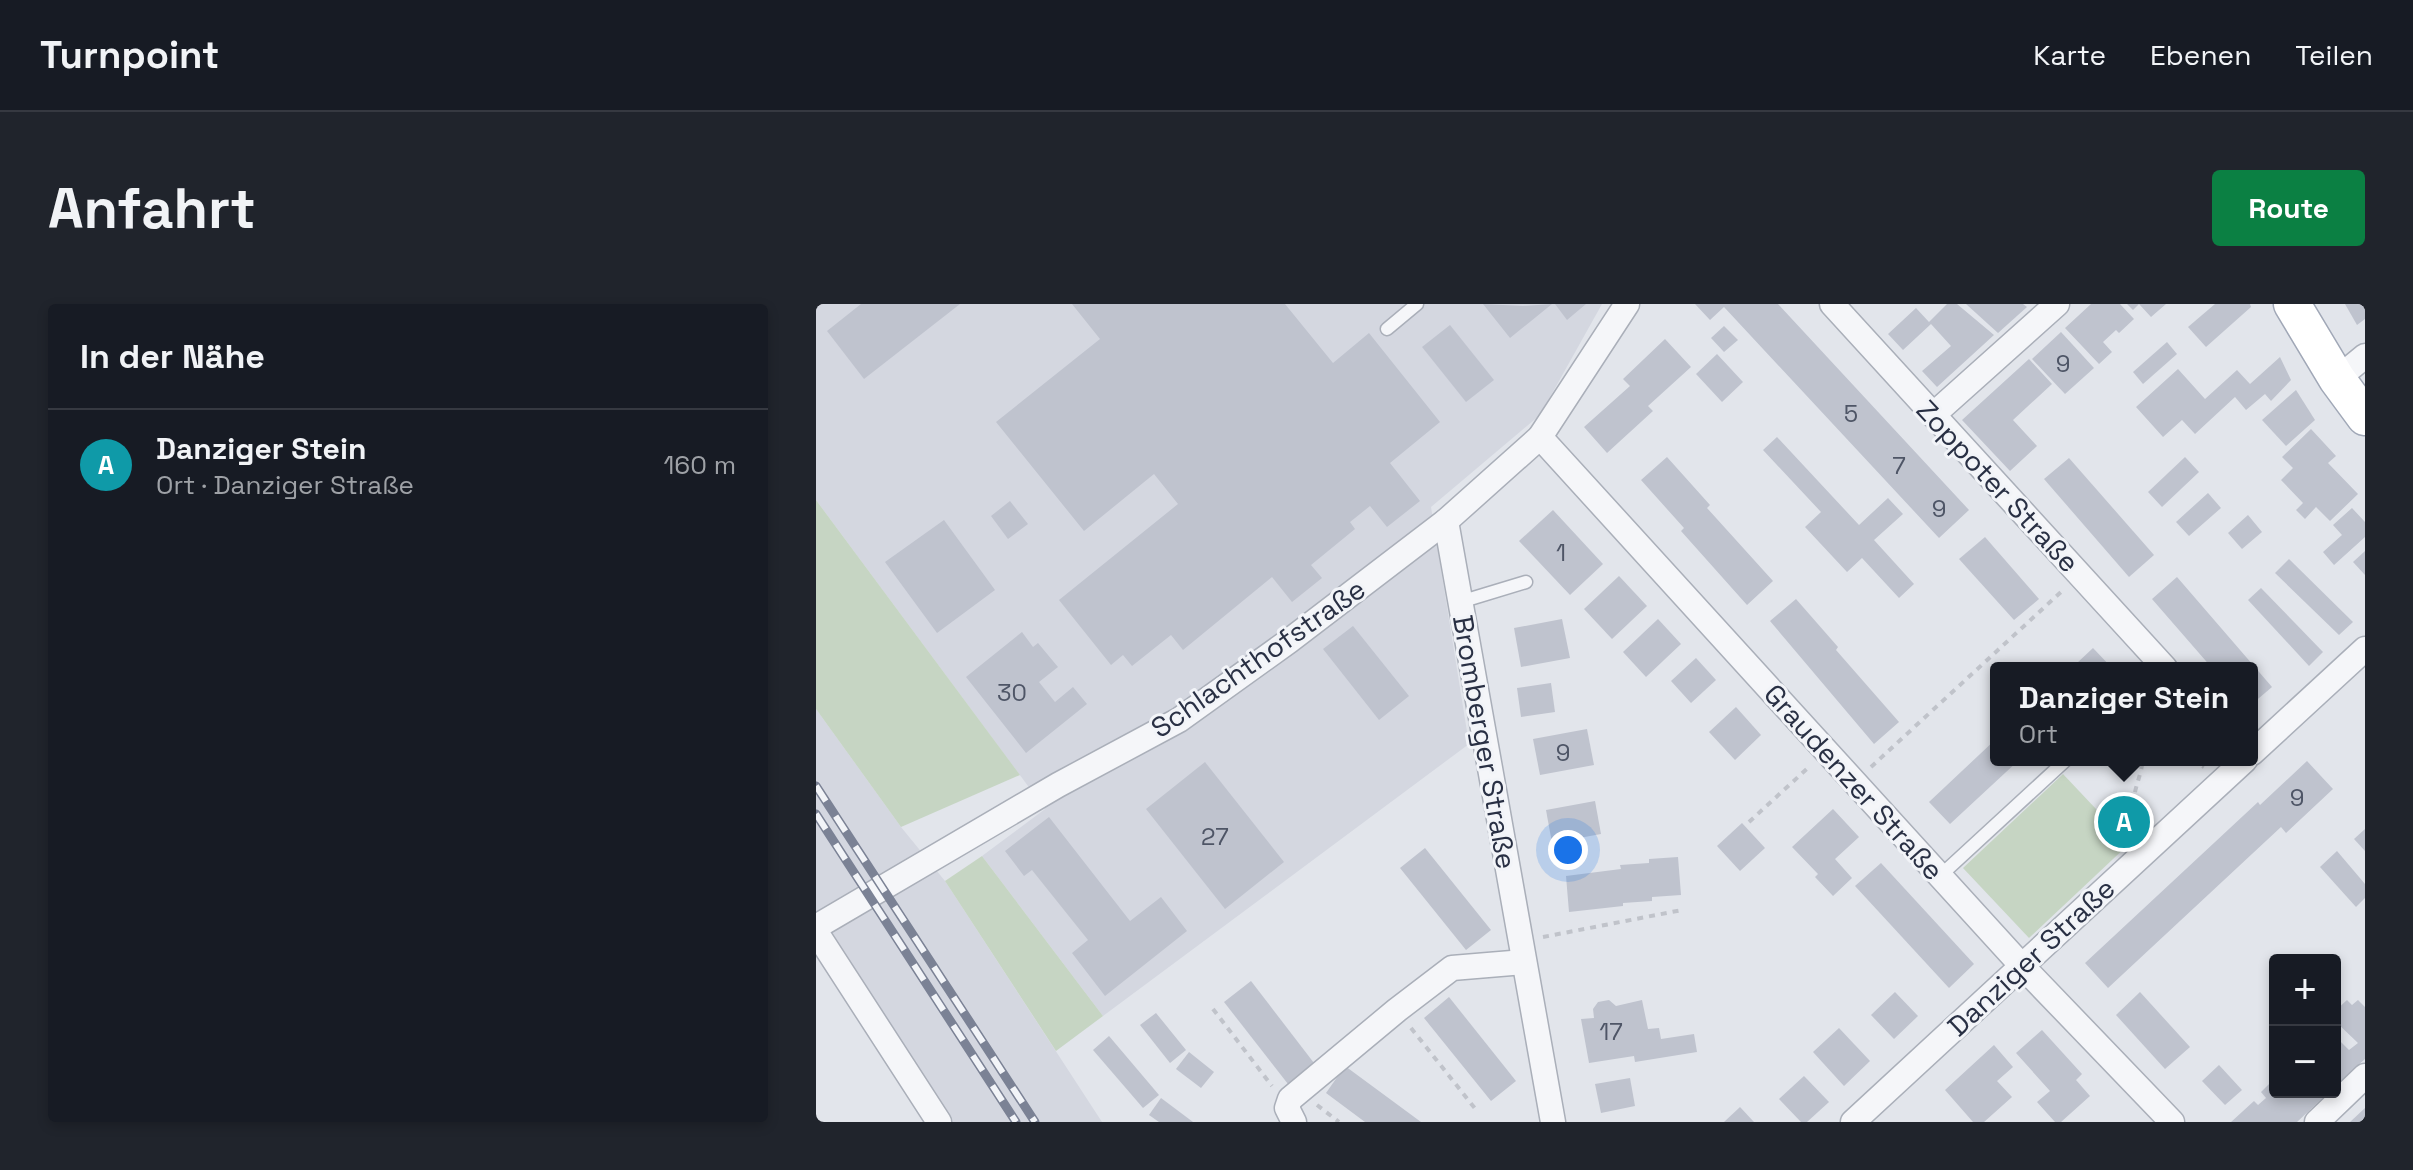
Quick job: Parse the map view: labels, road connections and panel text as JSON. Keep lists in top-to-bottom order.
{
  "streets": {
    "street": [
      "Zoppoter Straße",
      "Schlachthofstraße",
      "Bromberger Straße",
      "Graudenzer Straße",
      "Danziger Straße"
    ]
  },
  "crossings": [
    ["Schlachthofstraße", "Bromberger Straße"],
    ["Schlachthofstraße", "Graudenzer Straße"],
    ["Graudenzer Straße", "Danziger Straße"]
  ],
  "house_numbers": [
    "9",
    "5",
    "7",
    "9",
    "1",
    "30",
    "9",
    "9",
    "27",
    "17"
  ],
  "page": {
    "header": "Turnpoint",
    "nav": ["Karte", "Ebenen", "Teilen"],
    "buttons": "Route",
    "title": "Anfahrt",
    "heading": "In der Nähe",
    "list": [
      {
        "mark": "A",
        "name": "Danziger Stein",
        "note": "Ort · Danziger Straße",
        "value": "160 m"
      }
    ],
    "popup": ["Danziger Stein", "Ort"],
    "pins": "A",
    "map_buttons": ["+", "−"]
  }
}
